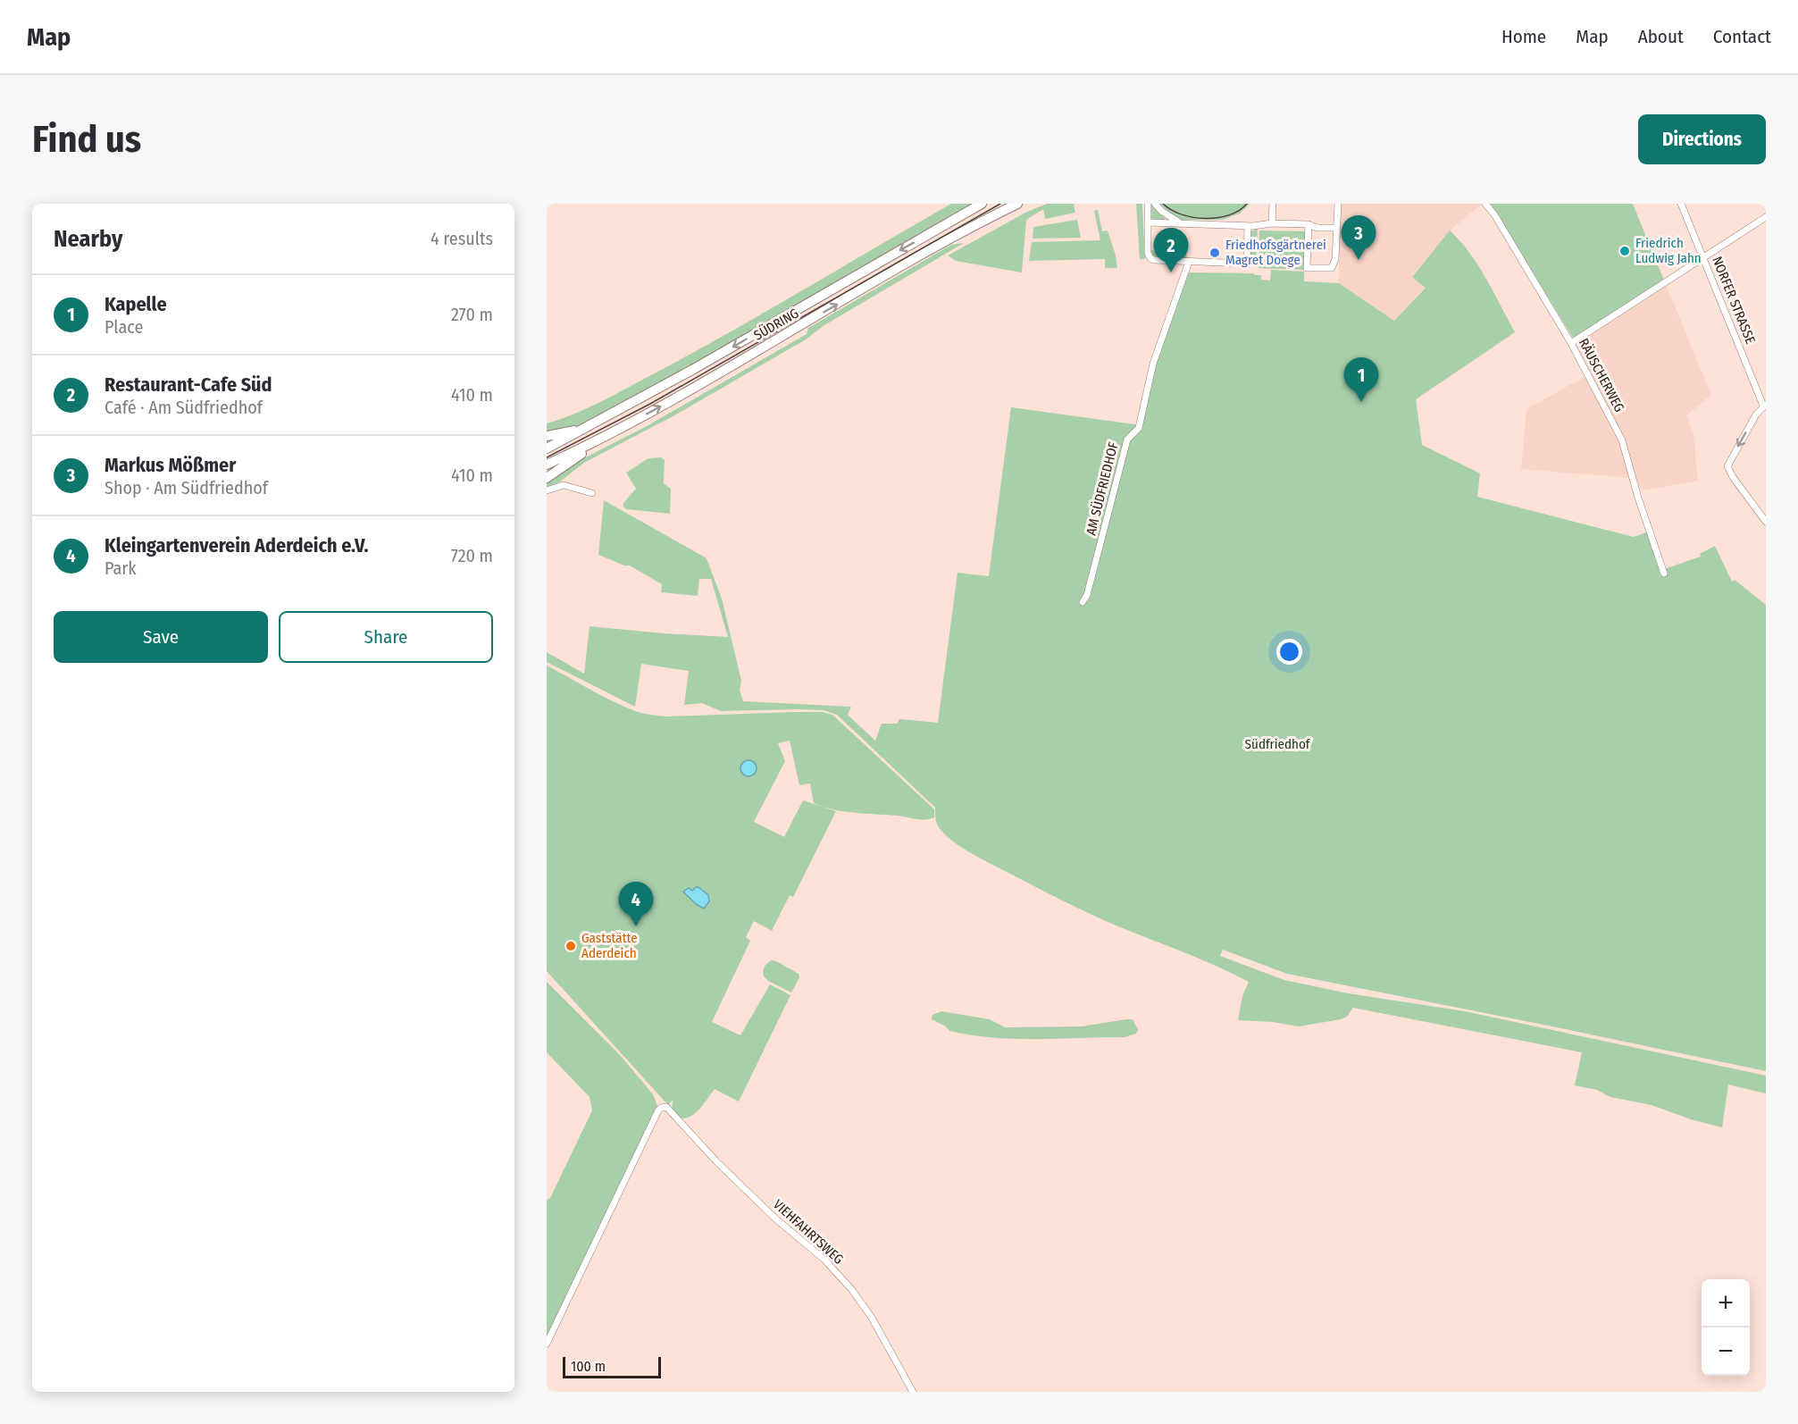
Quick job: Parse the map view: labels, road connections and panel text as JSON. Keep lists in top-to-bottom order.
{
  "streets": {
    "main road": ["SÜDRING"],
    "street": [
      "NORFER STRASSE",
      "RÄUSCHERWEG",
      "AM SÜDFRIEDHOF",
      "VIEHFAHRTSWEG"
    ]
  },
  "parks": ["Südfriedhof"],
  "places": ["Friedrich Ludwig Jahn", "Friedhofsgärtnerei Magret Doege", "Gaststätte Aderdeich"],
  "scale_bar": "100 m",
  "page": {
    "header": "Map",
    "nav": [
      "Home",
      "Map",
      "About",
      "Contact"
    ],
    "buttons": [
      "Directions",
      ["Save", "Share"]
    ],
    "title": "Find us",
    "heading": ["Nearby", "4 results"],
    "pins": [
      "3",
      "2",
      "1",
      "4"
    ],
    "list": [
      {
        "mark": "1",
        "name": "Kapelle",
        "note": "Place",
        "value": "270 m"
      },
      {
        "mark": "2",
        "name": "Restaurant-Cafe Süd",
        "note": "Café · Am Südfriedhof",
        "value": "410 m"
      },
      {
        "mark": "3",
        "name": "Markus Mößmer",
        "note": "Shop · Am Südfriedhof",
        "value": "410 m"
      },
      {
        "mark": "4",
        "name": "Kleingartenverein Aderdeich e.V.",
        "note": "Park",
        "value": "720 m"
      }
    ],
    "map_buttons": ["+", "−"],
    "scale": "100 m"
  }
}
